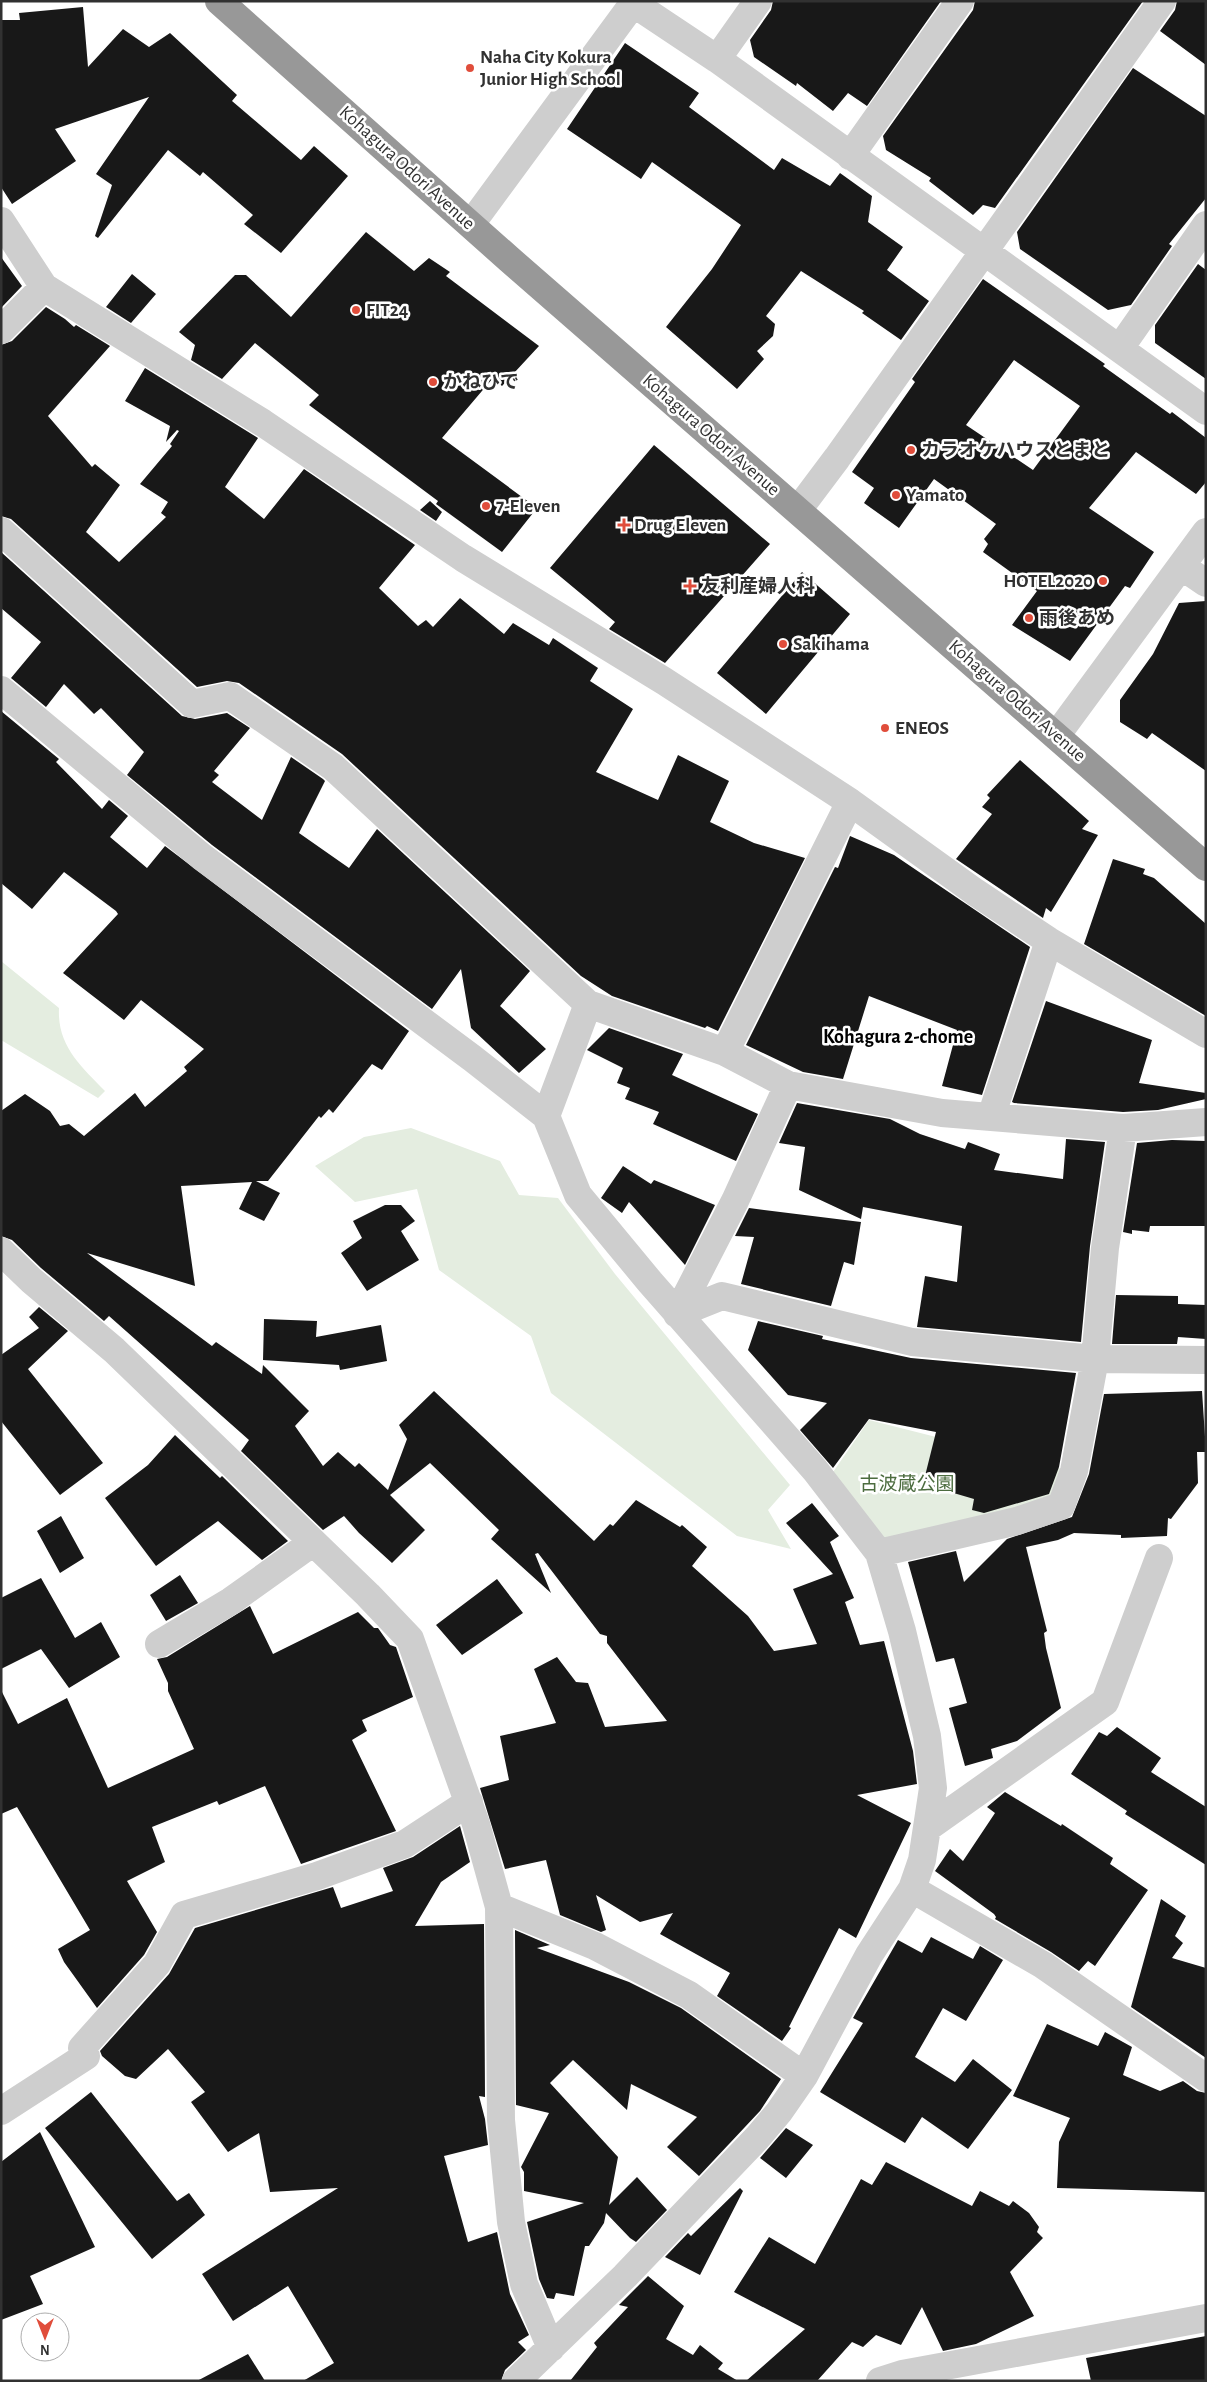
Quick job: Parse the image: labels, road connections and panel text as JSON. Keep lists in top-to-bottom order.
{
  "streets": {
    "highway": ["Kohagura Odori Avenue"]
  },
  "districts": ["Kohagura 2-chome"],
  "parks": ["古波蔵公園"],
  "places": {
    "other": [
      "Naha City Kokura Junior High School",
      "FIT24",
      "かねひで",
      "カラオケハウスとまと",
      "Yamato",
      "7-Eleven",
      "HOTEL2020",
      "雨後あめ",
      "Sakihama",
      "ENEOS"
    ],
    "health": ["Drug Eleven", "友利産婦人科"]
  },
  "north": "bottom"
}
